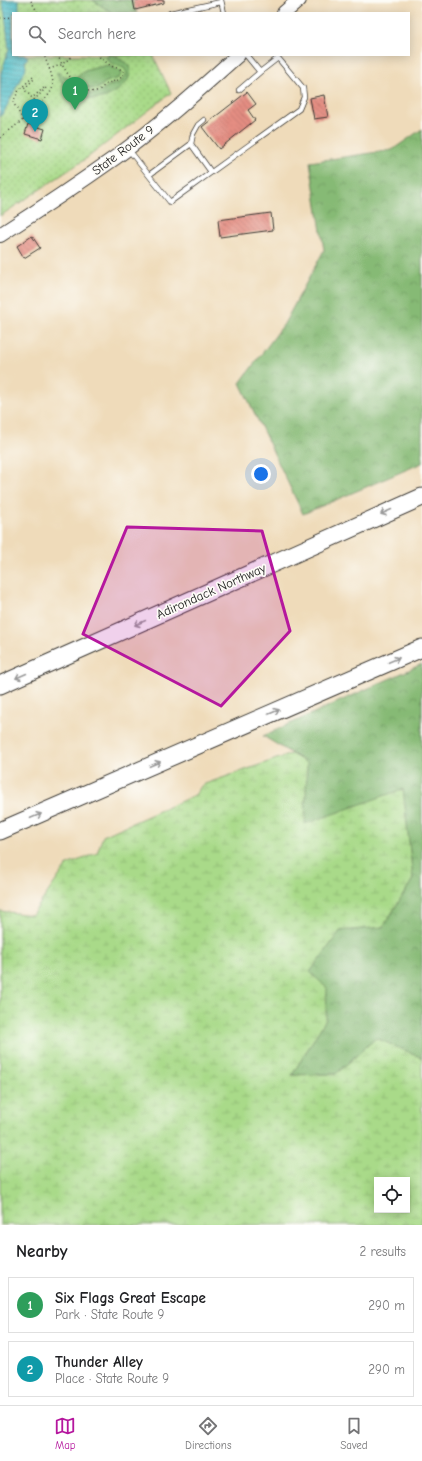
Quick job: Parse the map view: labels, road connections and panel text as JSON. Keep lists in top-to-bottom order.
{
  "streets": {
    "highway": ["Adirondack Northway"],
    "main road": ["State Route 9"]
  },
  "page": {
    "search": "Search here",
    "pins": ["1", "2"],
    "heading": ["Nearby", "2 results"],
    "list": [
      {
        "mark": "1",
        "name": "Six Flags Great Escape",
        "note": "Park · State Route 9",
        "value": "290 m"
      },
      {
        "mark": "2",
        "name": "Thunder Alley",
        "note": "Place · State Route 9",
        "value": "290 m"
      }
    ],
    "nav": ["Map", "Directions", "Saved"]
  }
}
